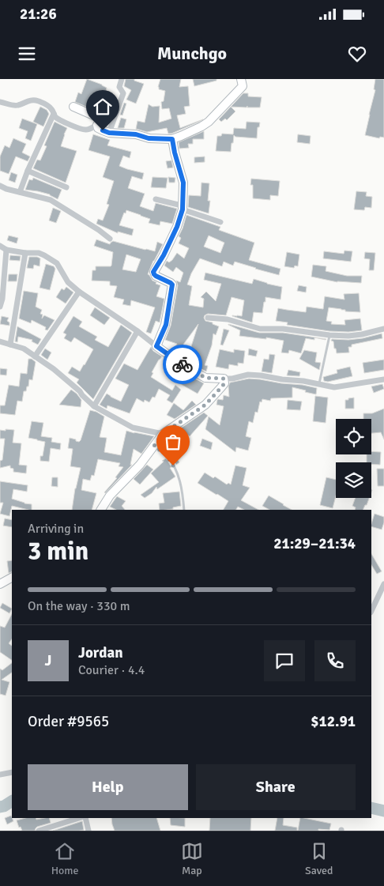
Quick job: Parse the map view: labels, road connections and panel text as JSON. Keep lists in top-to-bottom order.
{
  "page": {
    "status": "21:26",
    "header": "Munchgo",
    "heading": ["3 min", "Arriving in", "21:29–21:34"],
    "panel": [
      "Jordan",
      "Courier · 4.4",
      "Order #9565",
      "$12.91"
    ],
    "bar": "On the way · 330 m",
    "round": "J",
    "buttons": ["Help", "Share"],
    "tabs": ["Home", "Map", "Saved"]
  }
}
